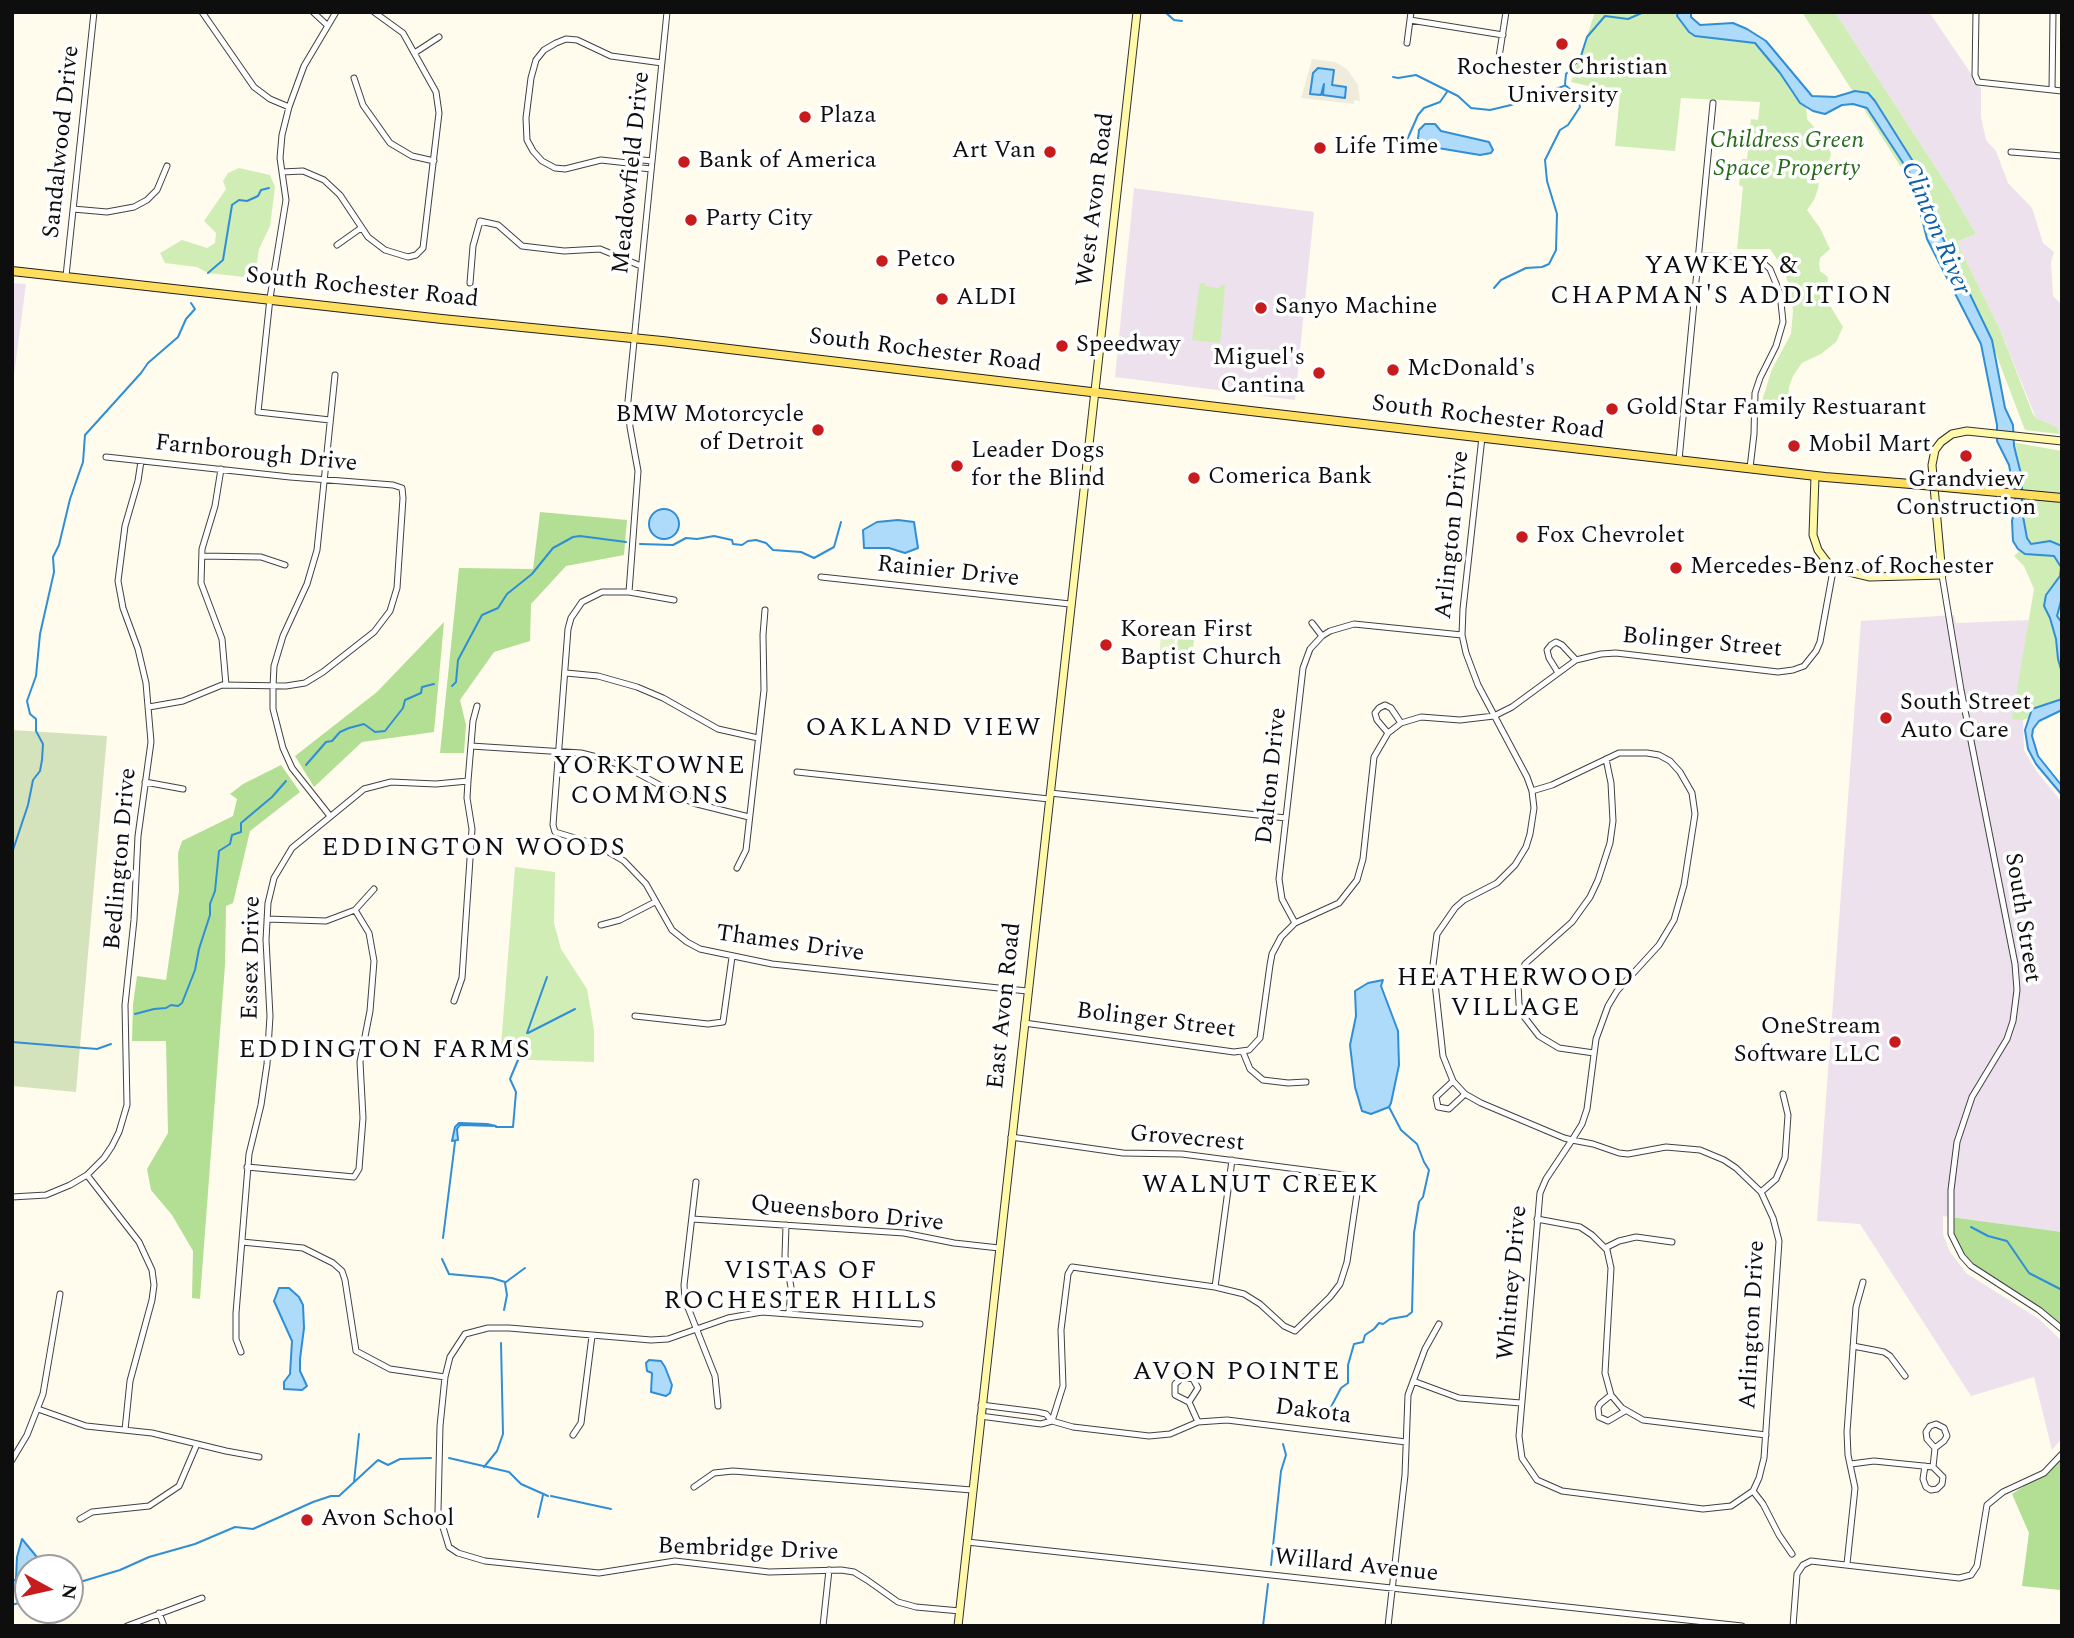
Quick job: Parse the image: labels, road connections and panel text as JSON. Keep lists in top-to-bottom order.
{
  "streets": {
    "main road": ["West Avon Road", "South Rochester Road", "East Avon Road"],
    "street": [
      "Sandalwood Drive",
      "Meadowfield Drive",
      "Farnborough Drive",
      "Arlington Drive",
      "Rainier Drive",
      "Bolinger Street",
      "Dalton Drive",
      "Bedlington Drive",
      "South Street",
      "Thames Drive",
      "Essex Drive",
      "Grovecrest",
      "Queensboro Drive",
      "Whitney Drive",
      "Dakota",
      "Bembridge Drive",
      "Willard Avenue"
    ]
  },
  "crossings": [
    ["Sandalwood Drive", "South Rochester Road"],
    ["Meadowfield Drive", "South Rochester Road"],
    ["West Avon Road", "South Rochester Road"],
    ["West Avon Road", "East Avon Road"],
    ["South Rochester Road", "Arlington Drive"],
    ["South Rochester Road", "East Avon Road"],
    ["Farnborough Drive", "Bedlington Drive"],
    ["Arlington Drive", "Bolinger Street"],
    ["Arlington Drive", "Whitney Drive"],
    ["Rainier Drive", "East Avon Road"],
    ["Bolinger Street", "Dalton Drive"],
    ["Bolinger Street", "East Avon Road"],
    ["Thames Drive", "East Avon Road"],
    ["East Avon Road", "Grovecrest"],
    ["East Avon Road", "Queensboro Drive"],
    ["East Avon Road", "Dakota"],
    ["East Avon Road", "Bembridge Drive"],
    ["East Avon Road", "Willard Avenue"]
  ],
  "districts": [
    "YAWKEY & CHAPMAN'S ADDITION",
    "OAKLAND VIEW",
    "YORKTOWNE COMMONS",
    "EDDINGTON WOODS",
    "HEATHERWOOD VILLAGE",
    "EDDINGTON FARMS",
    "WALNUT CREEK",
    "VISTAS OF ROCHESTER HILLS",
    "AVON POINTE"
  ],
  "water": ["Clinton River"],
  "parks": ["Childress Green Space Property"],
  "places": [
    "Rochester Christian University",
    "Plaza",
    "Life Time",
    "Art Van",
    "Bank of America",
    "Party City",
    "Petco",
    "ALDI",
    "Sanyo Machine",
    "Speedway",
    "McDonald's",
    "Miguel's Cantina",
    "Gold Star Family Restuarant",
    "BMW Motorcycle of Detroit",
    "Mobil Mart",
    "Grandview Construction",
    "Leader Dogs for the Blind",
    "Comerica Bank",
    "Fox Chevrolet",
    "Mercedes-Benz of Rochester",
    "Korean First Baptist Church",
    "South Street Auto Care",
    "OneStream Software LLC",
    "Avon School"
  ],
  "north": "right"
}
